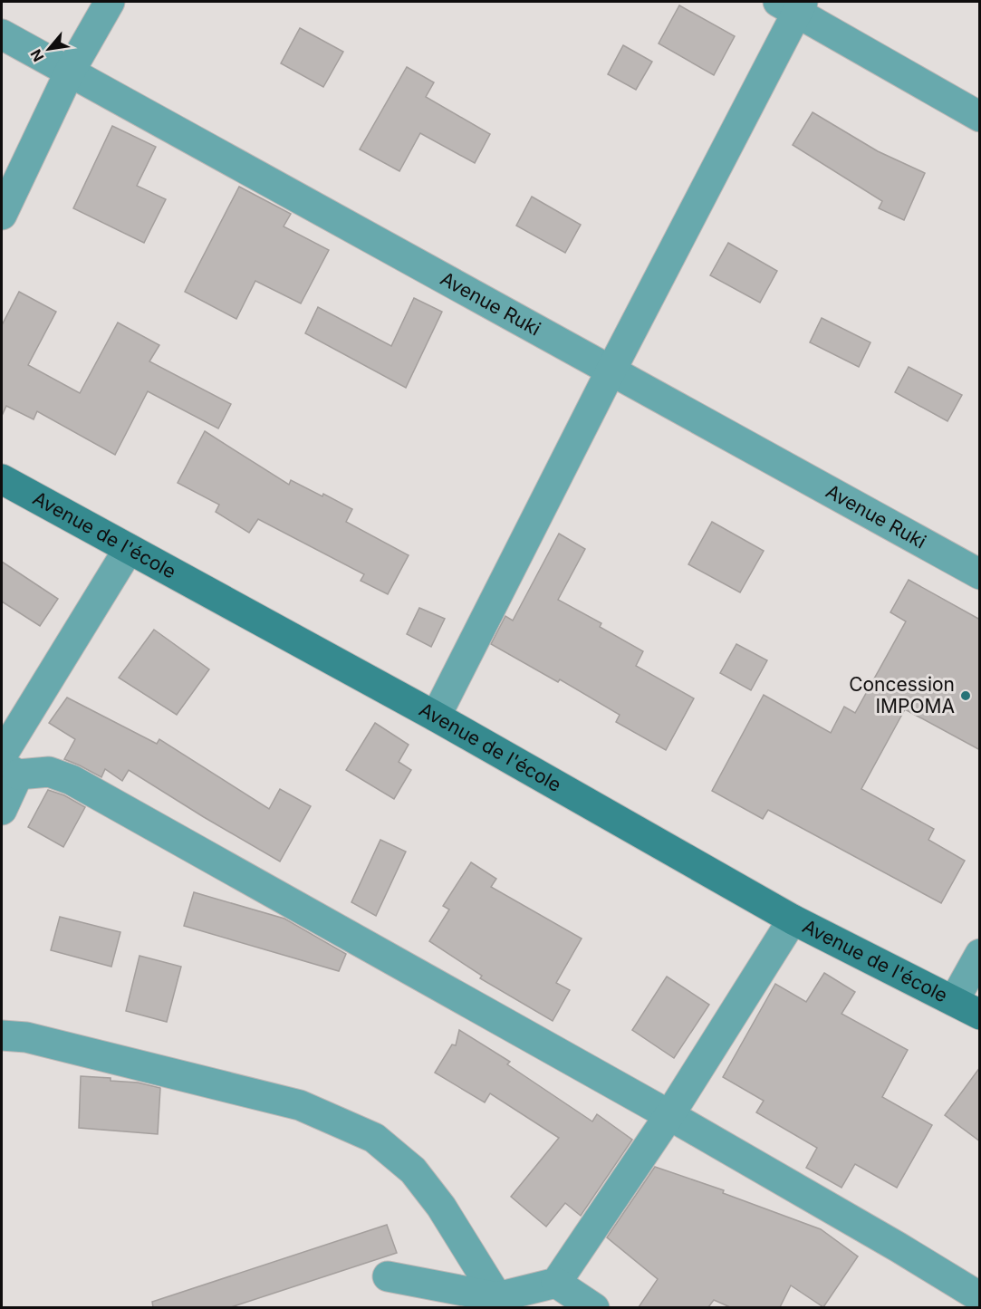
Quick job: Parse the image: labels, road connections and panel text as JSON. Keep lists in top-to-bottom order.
{
  "streets": {
    "street": ["Avenue Ruki", "Avenue de l'école"]
  },
  "places": ["Concession IMPOMA"],
  "north": "bottom left"
}
